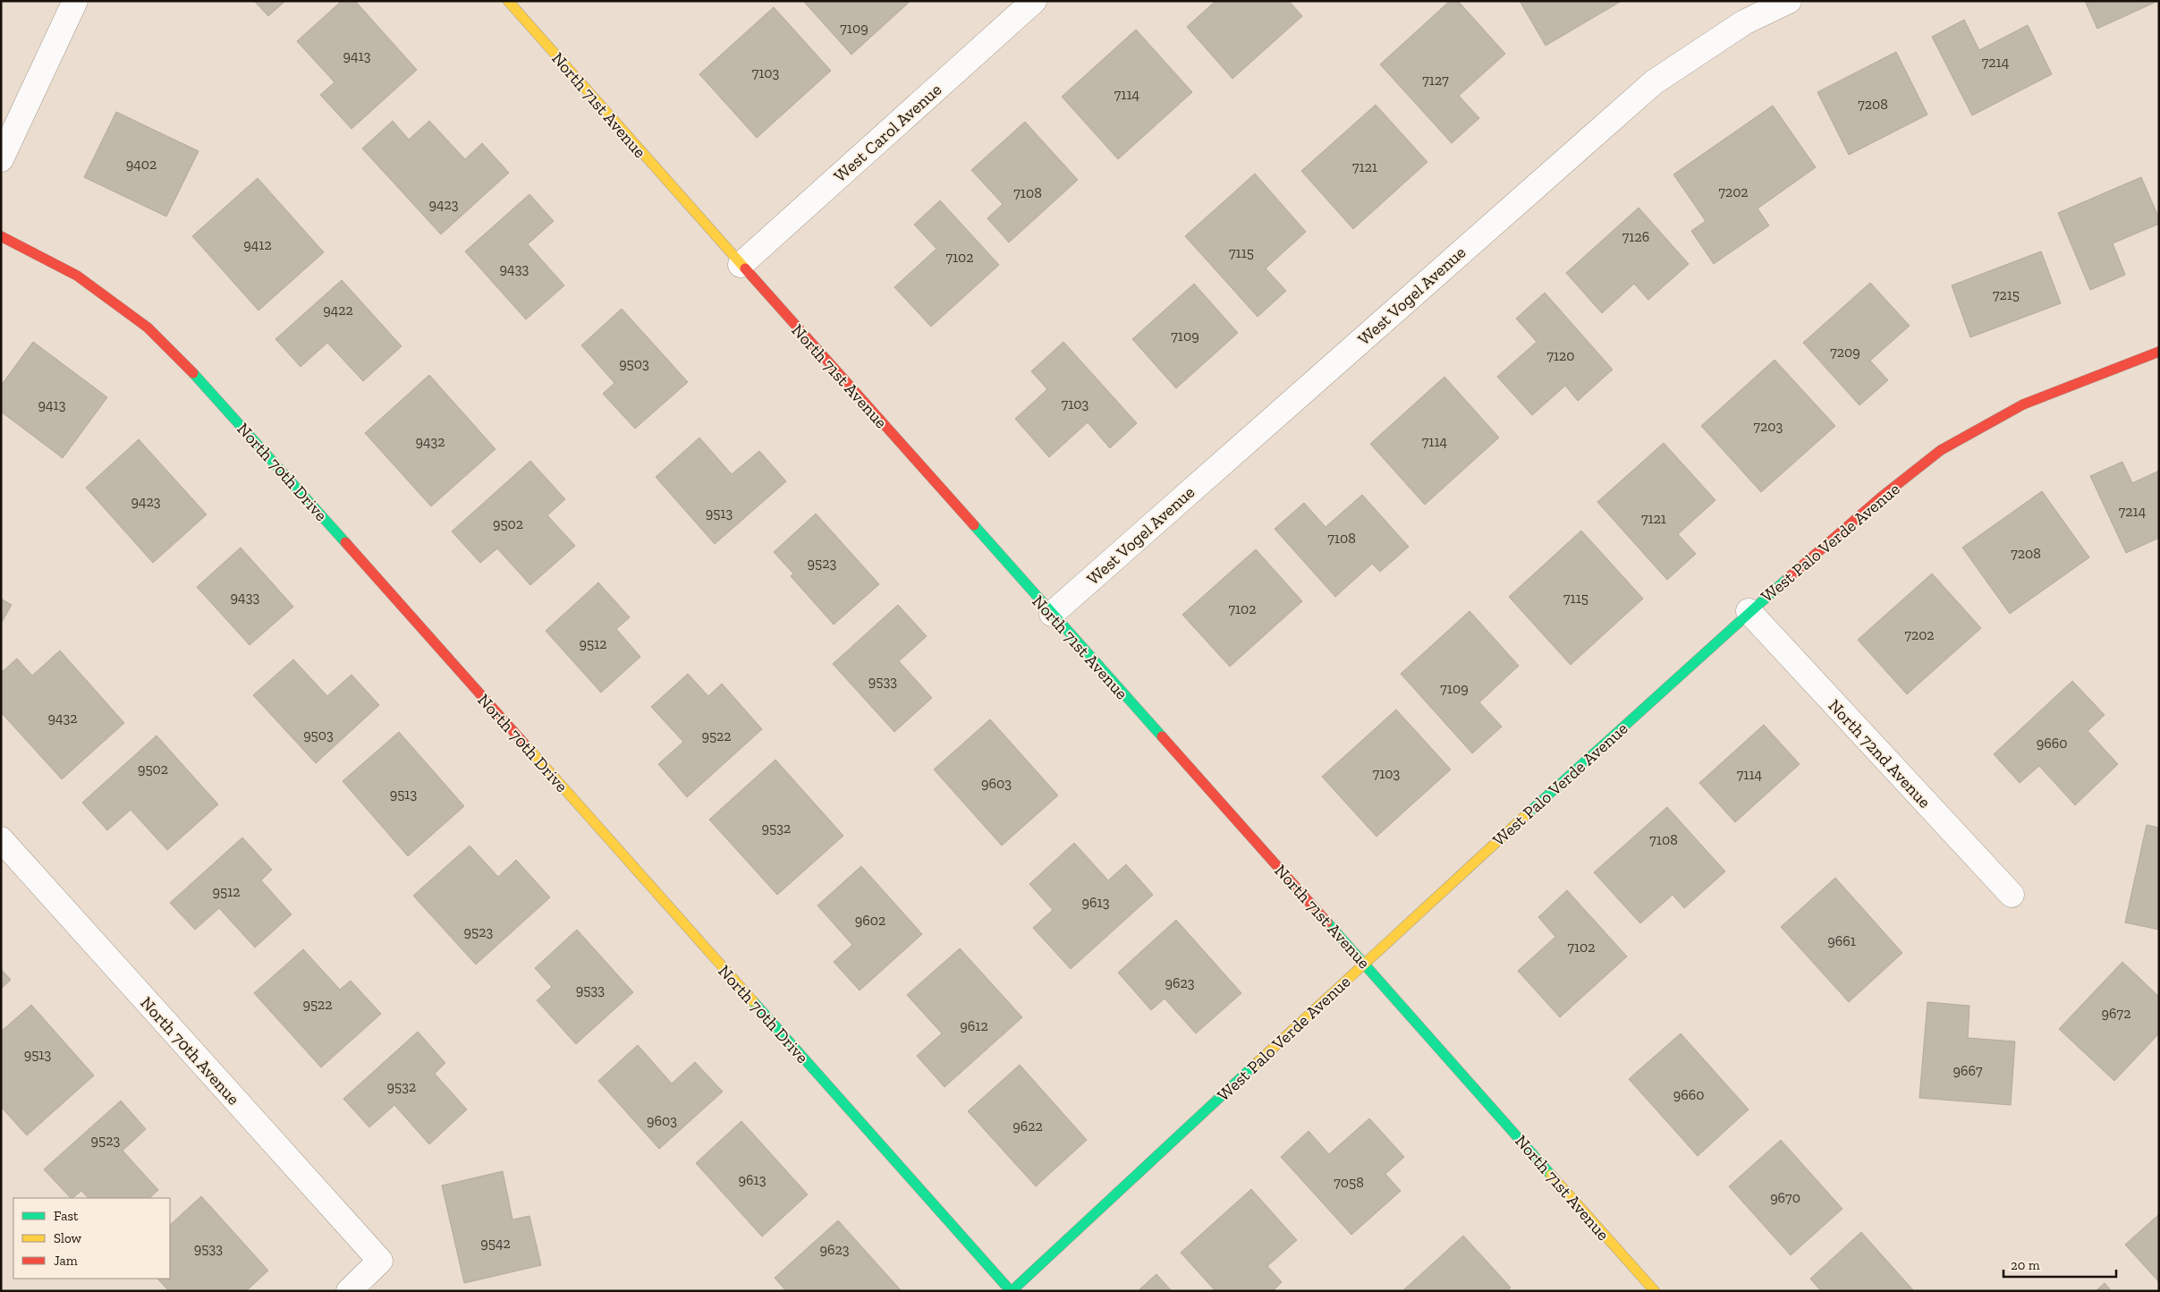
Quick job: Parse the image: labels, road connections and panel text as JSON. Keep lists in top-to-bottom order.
{
  "streets": {
    "street": [
      "North 71st Avenue",
      "West Carol Avenue",
      "West Vogel Avenue",
      "North 70th Drive",
      "West Palo Verde Avenue",
      "North 72nd Avenue",
      "North 70th Avenue"
    ]
  },
  "crossings": [
    ["North 71st Avenue", "West Carol Avenue"],
    ["North 71st Avenue", "West Vogel Avenue"],
    ["North 71st Avenue", "West Palo Verde Avenue"],
    ["North 70th Drive", "West Palo Verde Avenue"],
    ["West Palo Verde Avenue", "North 72nd Avenue"]
  ],
  "house_numbers": [
    "7109",
    "9413",
    "7214",
    "7103",
    "7127",
    "7114",
    "7208",
    "9402",
    "7121",
    "7202",
    "7108",
    "9423",
    "7126",
    "9412",
    "7115",
    "7102",
    "9433",
    "7215",
    "9422",
    "7109",
    "7209",
    "7120",
    "9503",
    "7103",
    "9413",
    "7203",
    "9432",
    "7114",
    "9423",
    "7214",
    "9513",
    "7121",
    "9502",
    "7108",
    "7208",
    "9523",
    "9433",
    "7115",
    "7102",
    "7202",
    "9512",
    "9533",
    "7109",
    "9432",
    "9503",
    "9522",
    "9660",
    "9502",
    "7103",
    "7114",
    "9603",
    "9513",
    "9532",
    "7108",
    "9512",
    "9613",
    "9602",
    "9523",
    "9661",
    "7102",
    "9623",
    "9533",
    "9522",
    "9672",
    "9612",
    "9513",
    "9667",
    "9532",
    "9660",
    "9603",
    "9622",
    "9523",
    "9613",
    "7058",
    "9670",
    "9542",
    "9533",
    "9623"
  ],
  "legend": ["Fast", "Slow", "Jam"],
  "scale_bar": "20 m"
}
